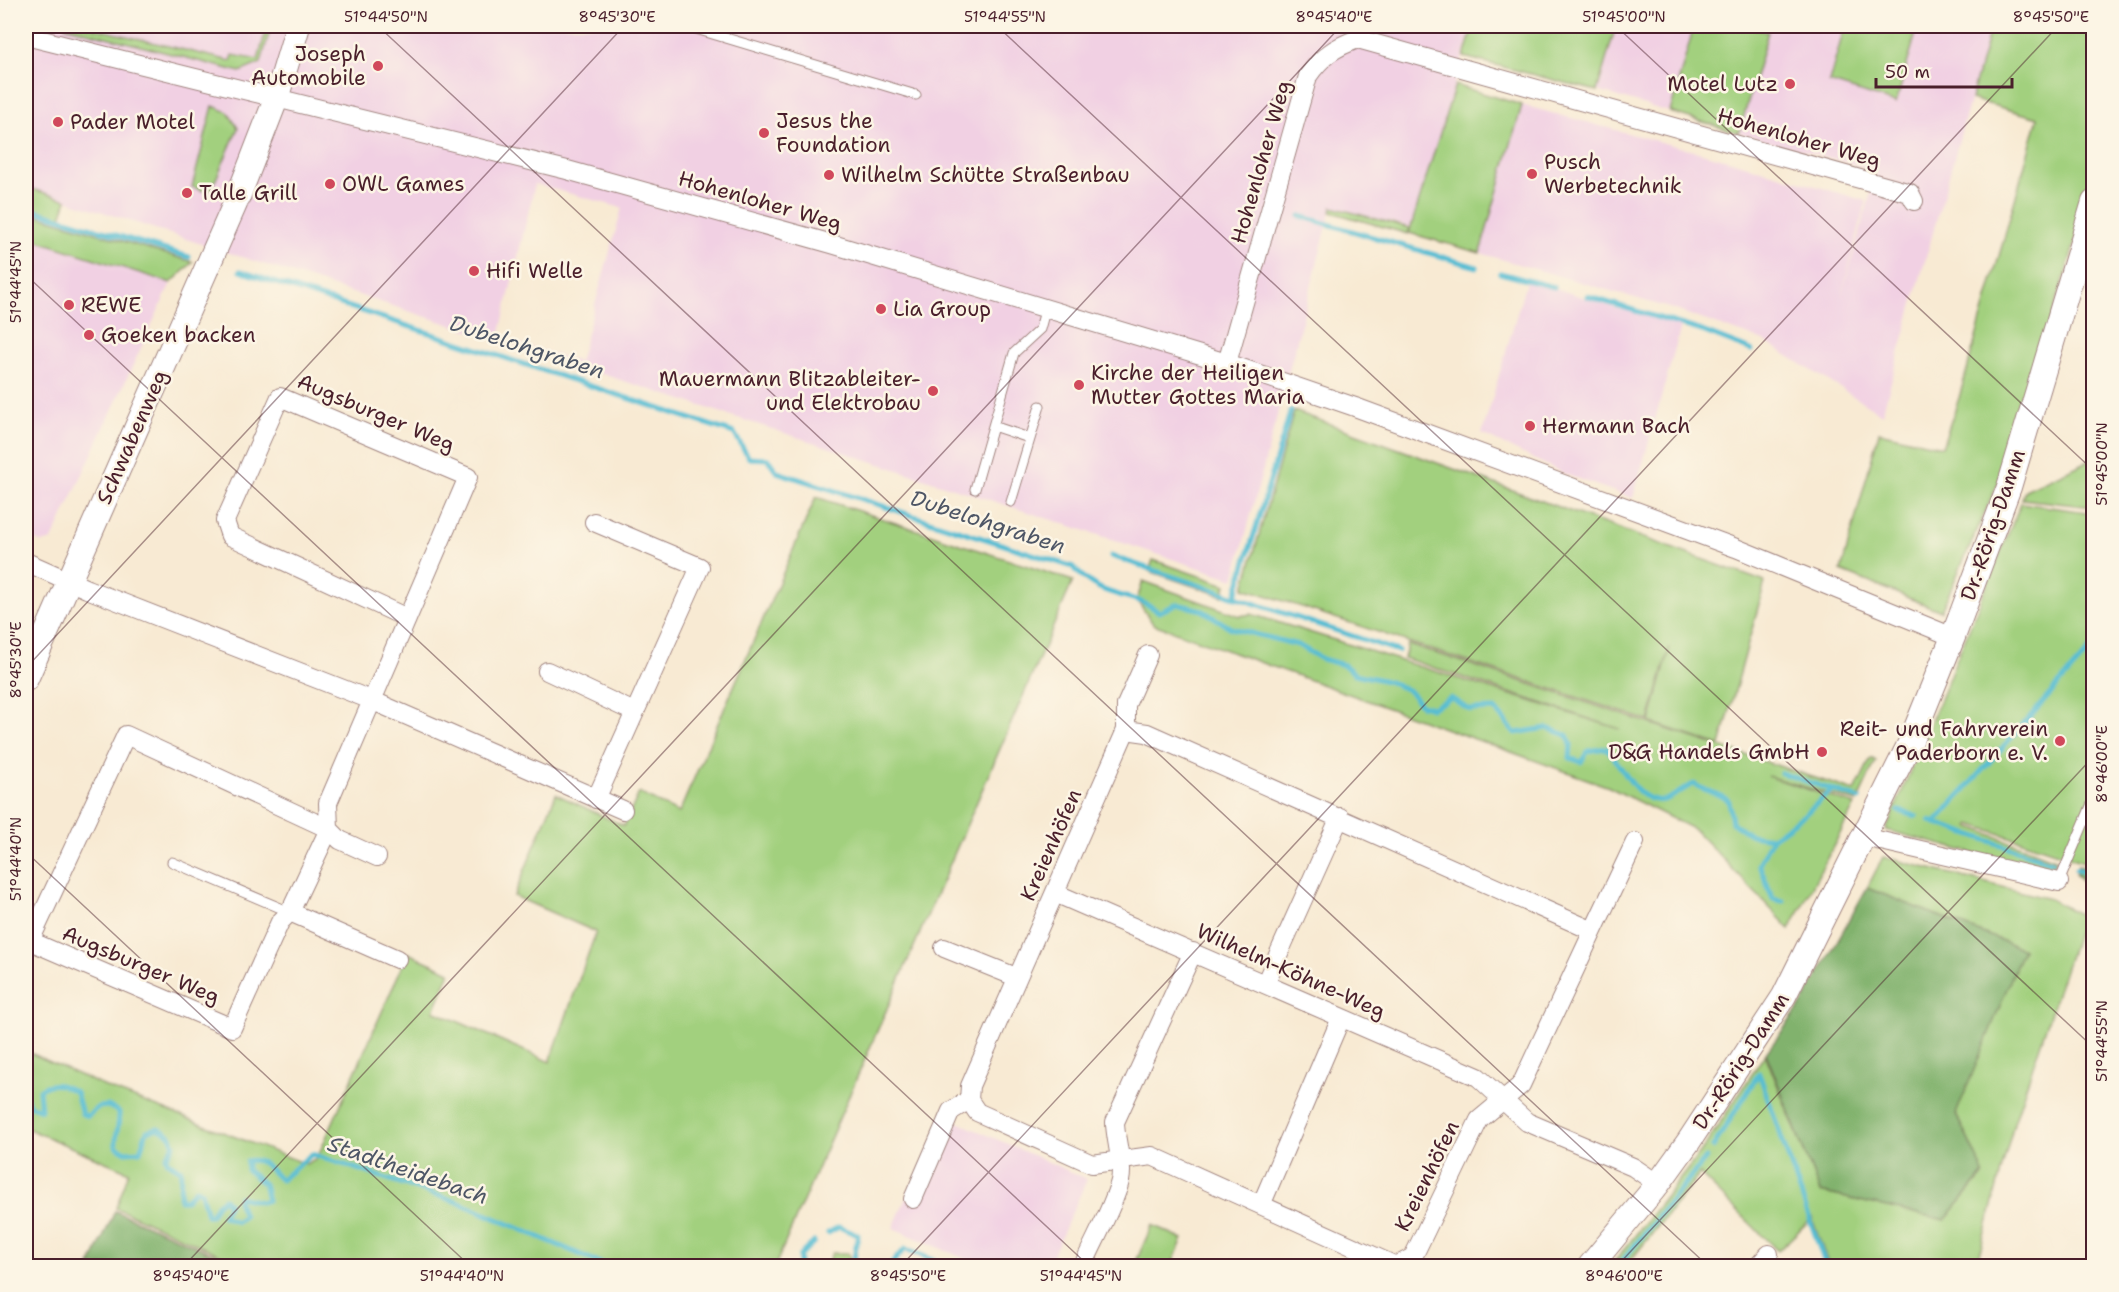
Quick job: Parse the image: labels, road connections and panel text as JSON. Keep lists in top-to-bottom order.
{
  "streets": {
    "street": [
      "Hohenloher Weg",
      "Augsburger Weg",
      "Schwabenweg",
      "Dr.-Rörig-Damm",
      "Kreienhöfen",
      "Wilhelm-Köhne-Weg"
    ]
  },
  "crossings": [
    ["Hohenloher Weg", "Schwabenweg"],
    ["Hohenloher Weg", "Dr.-Rörig-Damm"],
    ["Kreienhöfen", "Wilhelm-Köhne-Weg"]
  ],
  "water": ["Dubelohgraben", "Stadtheidebach"],
  "places": [
    "Joseph Automobile",
    "Motel Lutz",
    "Pader Motel",
    "Jesus the Foundation",
    "Pusch Werbetechnik",
    "Wilhelm Schütte Straßenbau",
    "OWL Games",
    "Talle Grill",
    "Hifi Welle",
    "REWE",
    "Lia Group",
    "Goeken backen",
    "Kirche der Heiligen Mutter Gottes Maria",
    "Mauermann Blitzableiter- und Elektrobau",
    "Hermann Bach",
    "Reit- und Fahrverein Paderborn e. V.",
    "D&G Handels GmbH"
  ],
  "scale_bar": "50 m",
  "coordinates": [
    "51°44'50\"N",
    "8°45'30\"E",
    "51°44'55\"N",
    "8°45'40\"E",
    "51°45'00\"N",
    "8°45'50\"E",
    "51°44'45\"N",
    "8°46'00\"E",
    "51°44'40\"N"
  ]
}
